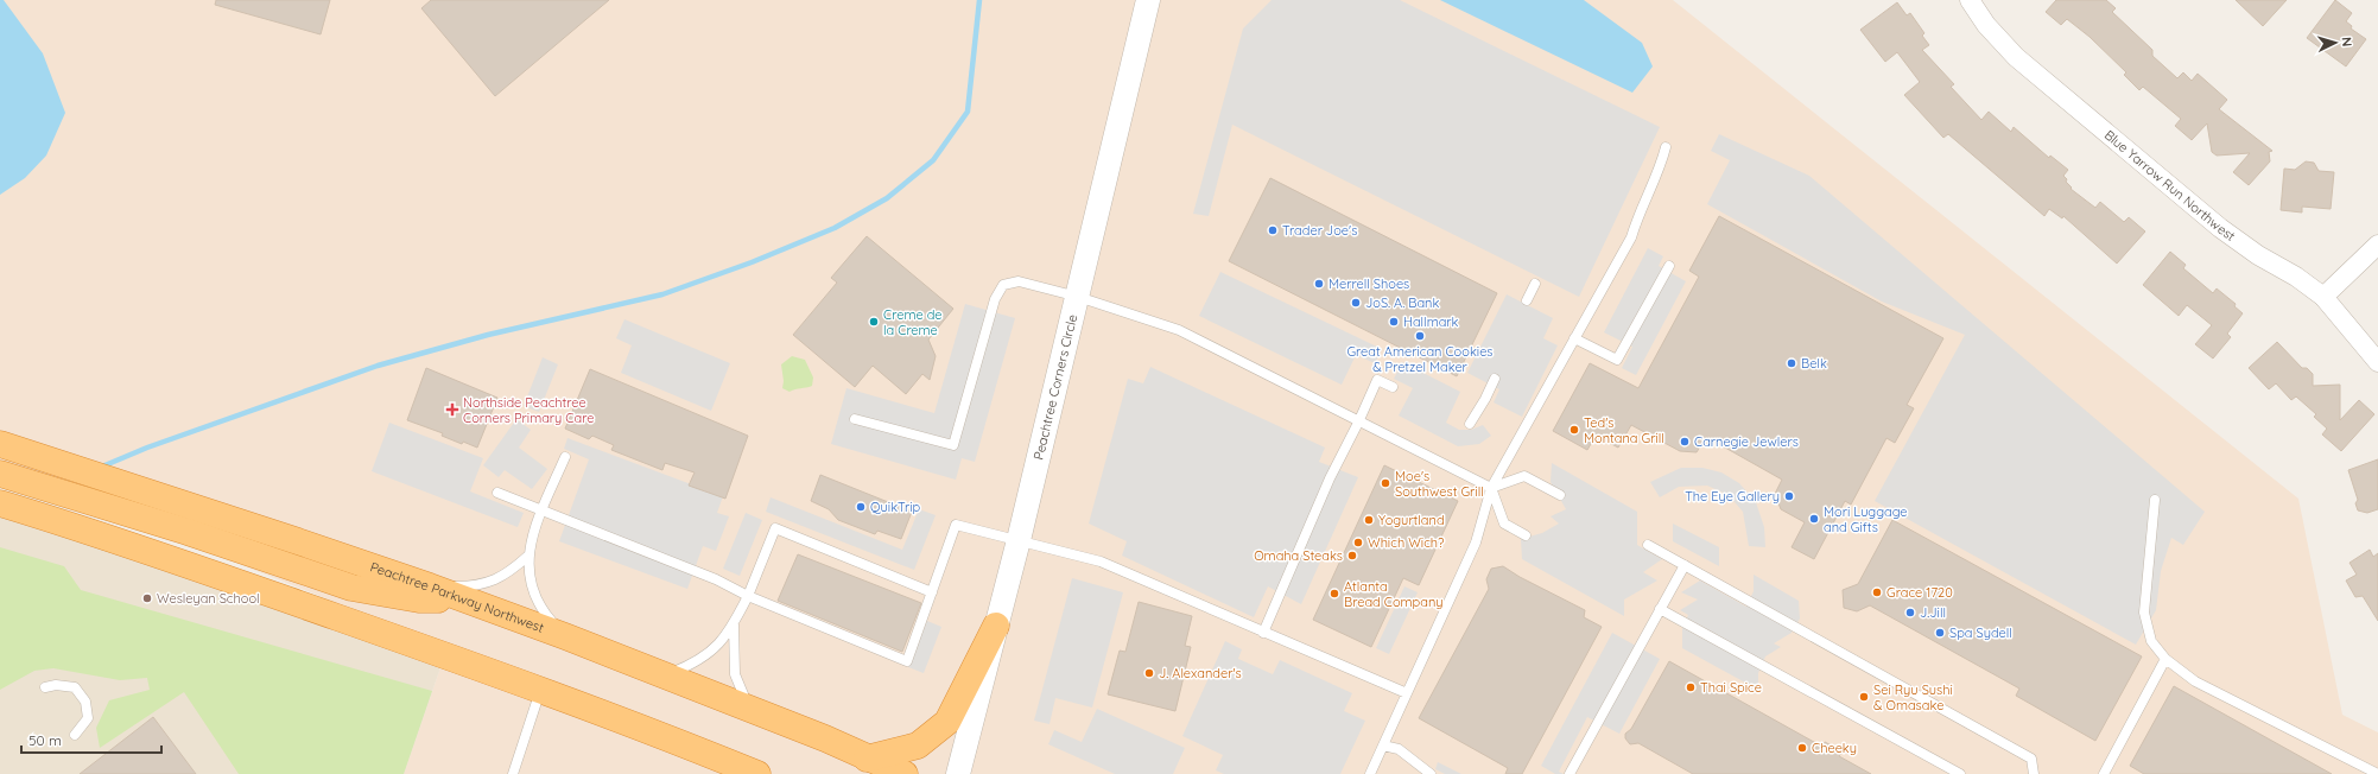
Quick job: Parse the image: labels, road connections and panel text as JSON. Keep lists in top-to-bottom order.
{
  "streets": {
    "highway": ["Peachtree Parkway Northwest"],
    "street": ["Blue Yarrow Run Northwest", "Peachtree Corners Circle"]
  },
  "places": {
    "other": [
      "Trader Joe's",
      "Merrell Shoes",
      "JoS. A. Bank",
      "Creme de la Creme",
      "Hallmark",
      "Great American Cookies & Pretzel Maker",
      "Belk",
      "Ted's Montana Grill",
      "Carnegie Jewlers",
      "Moe's Southwest Grill",
      "The Eye Gallery",
      "QuikTrip",
      "Mori Luggage and Gifts",
      "Yogurtland",
      "Which Wich?",
      "Omaha Steaks",
      "Grace 1720",
      "Atlanta Bread Company",
      "Wesleyan School",
      "J.Jill",
      "Spa Sydell",
      "J. Alexander's",
      "Thai Spice",
      "Sei Ryu Sushi & Omasake",
      "Cheeky"
    ],
    "health": ["Northside Peachtree Corners Primary Care"]
  },
  "scale_bar": "50 m",
  "north": "right"
}
